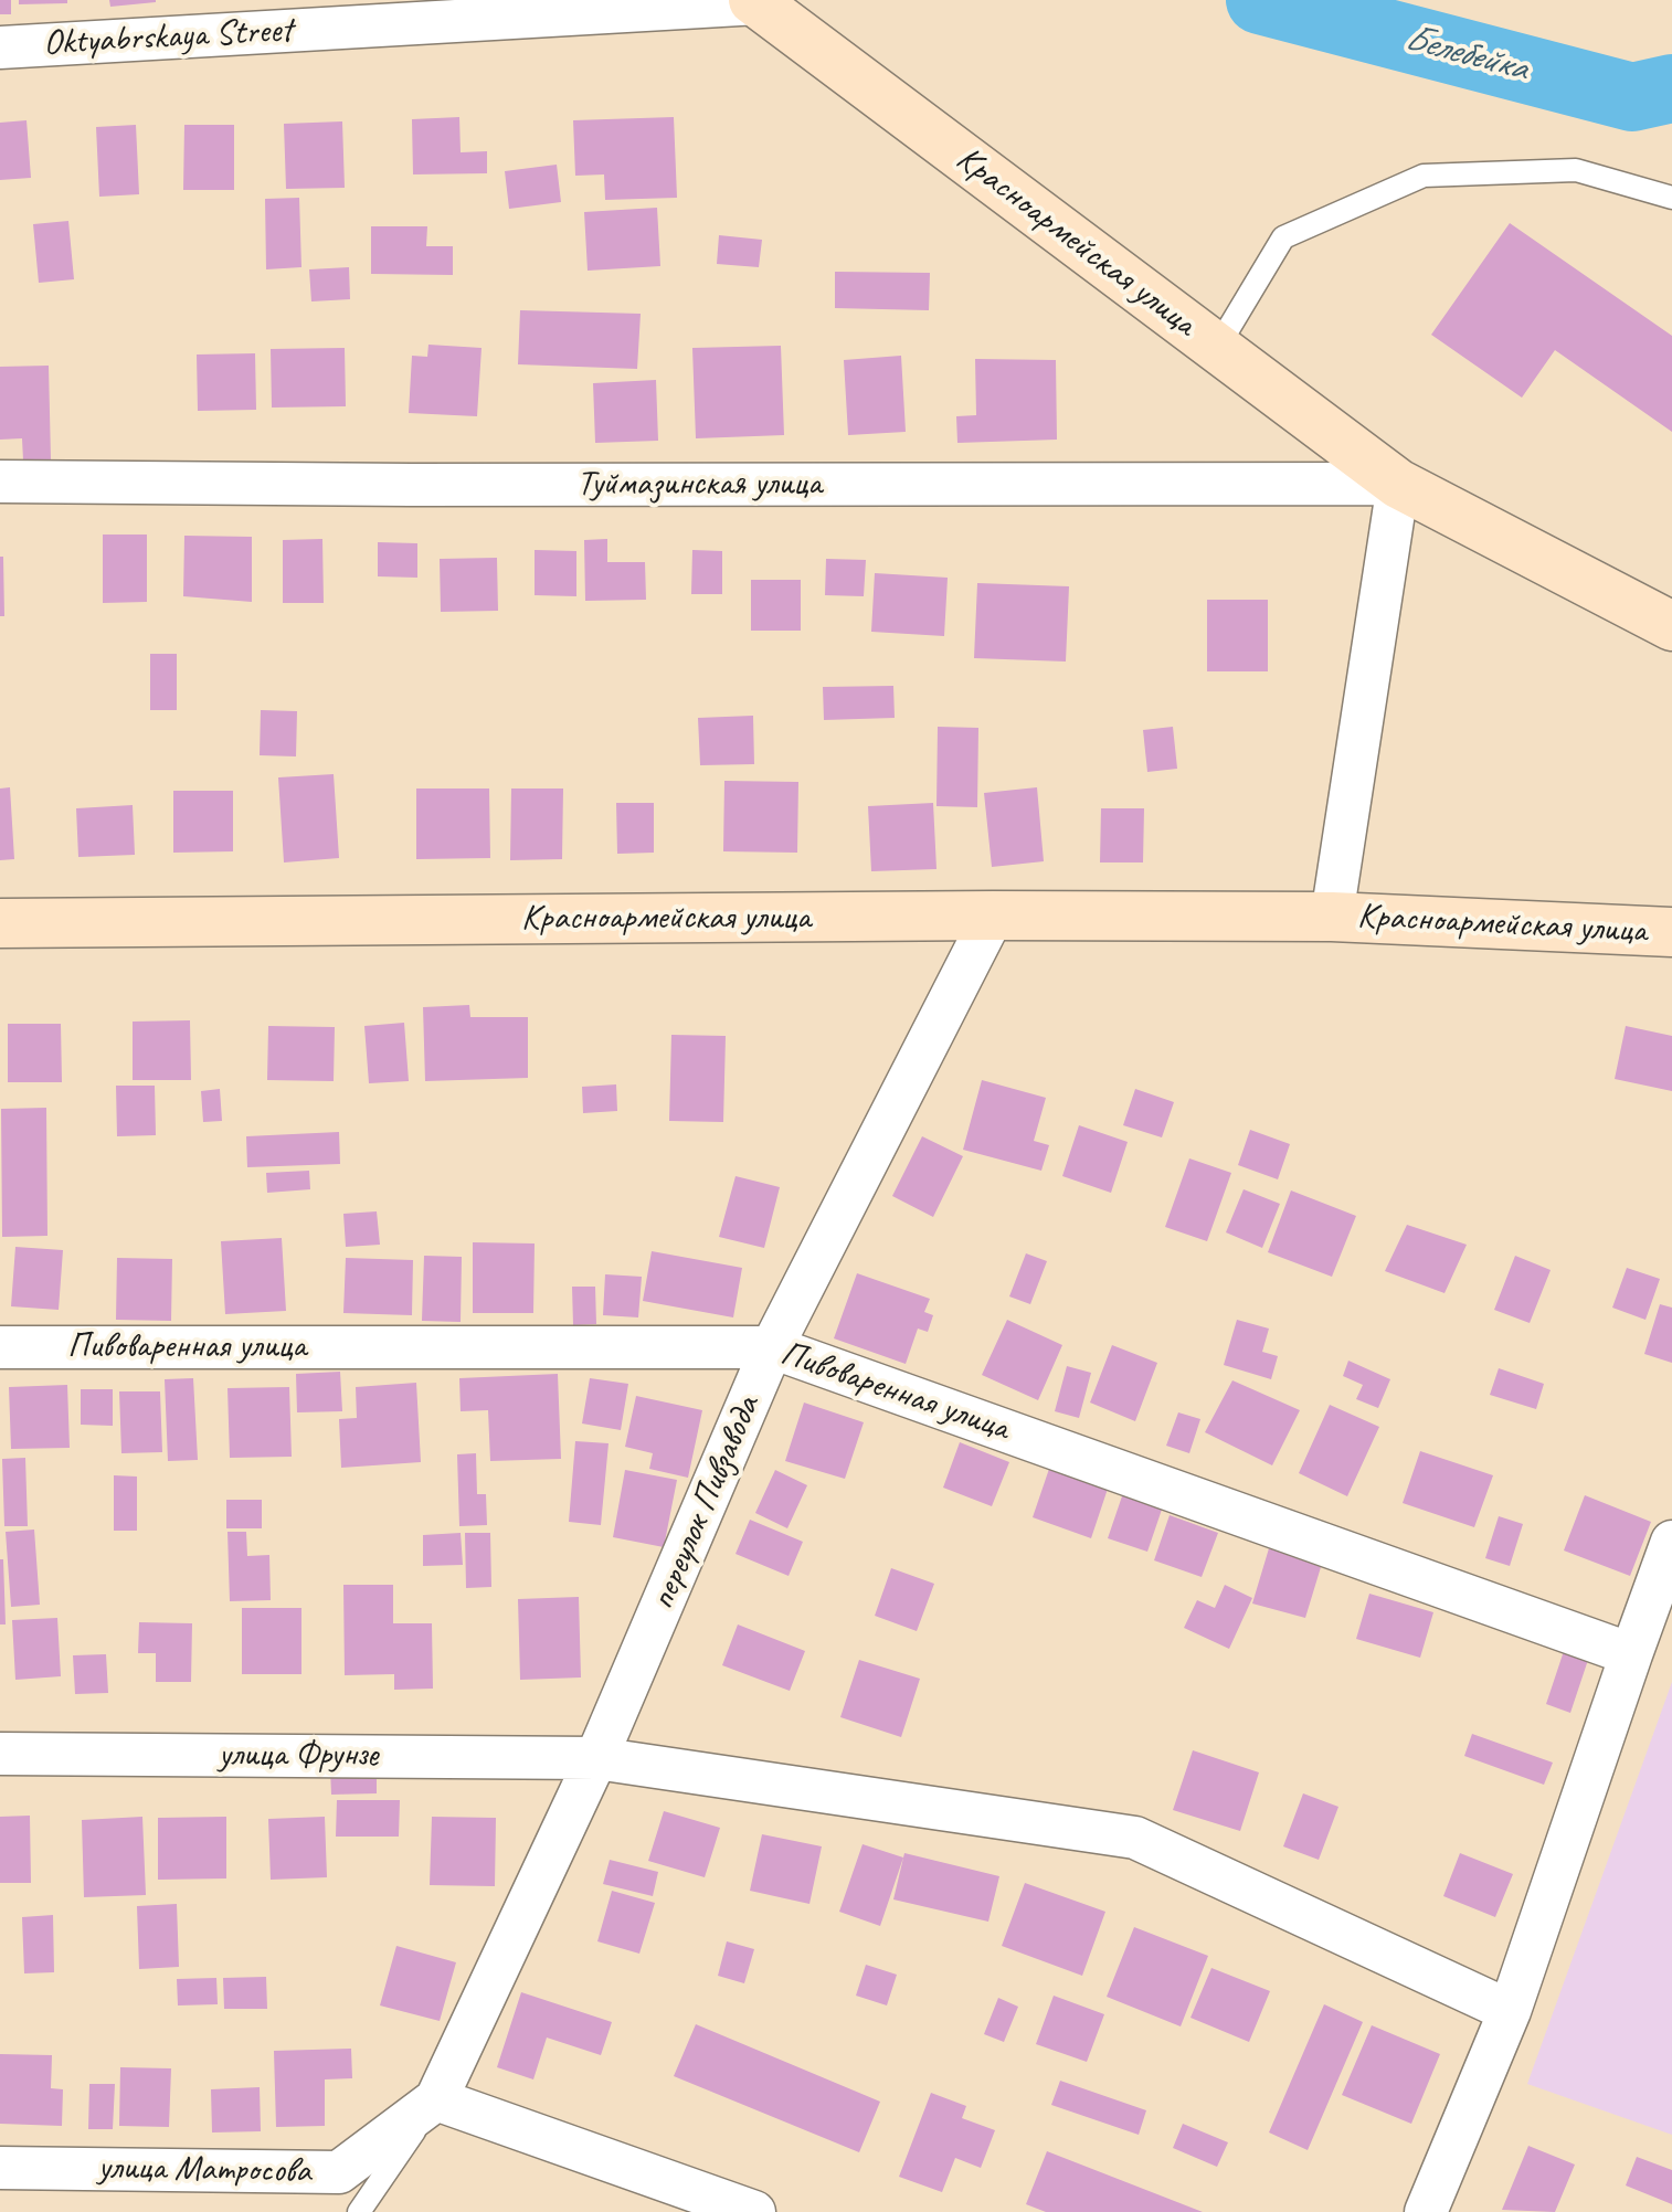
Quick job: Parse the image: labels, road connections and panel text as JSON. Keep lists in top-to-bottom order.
{
  "streets": {
    "main road": ["Красноармейская улица"],
    "street": [
      "Oktyabrskaya Street",
      "Туймазинская улица",
      "Пивоваренная улица",
      "переулок Пивзавода",
      "улица Фрунзе",
      "улица Матросова"
    ]
  },
  "crossings": [
    ["Oktyabrskaya Street", "Красноармейская улица"],
    ["Красноармейская улица", "Туймазинская улица"],
    ["Красноармейская улица", "переулок Пивзавода"],
    ["Пивоваренная улица", "переулок Пивзавода"],
    ["переулок Пивзавода", "улица Фрунзе"],
    ["переулок Пивзавода", "улица Матросова"]
  ],
  "water": ["Белебейка"]
}
